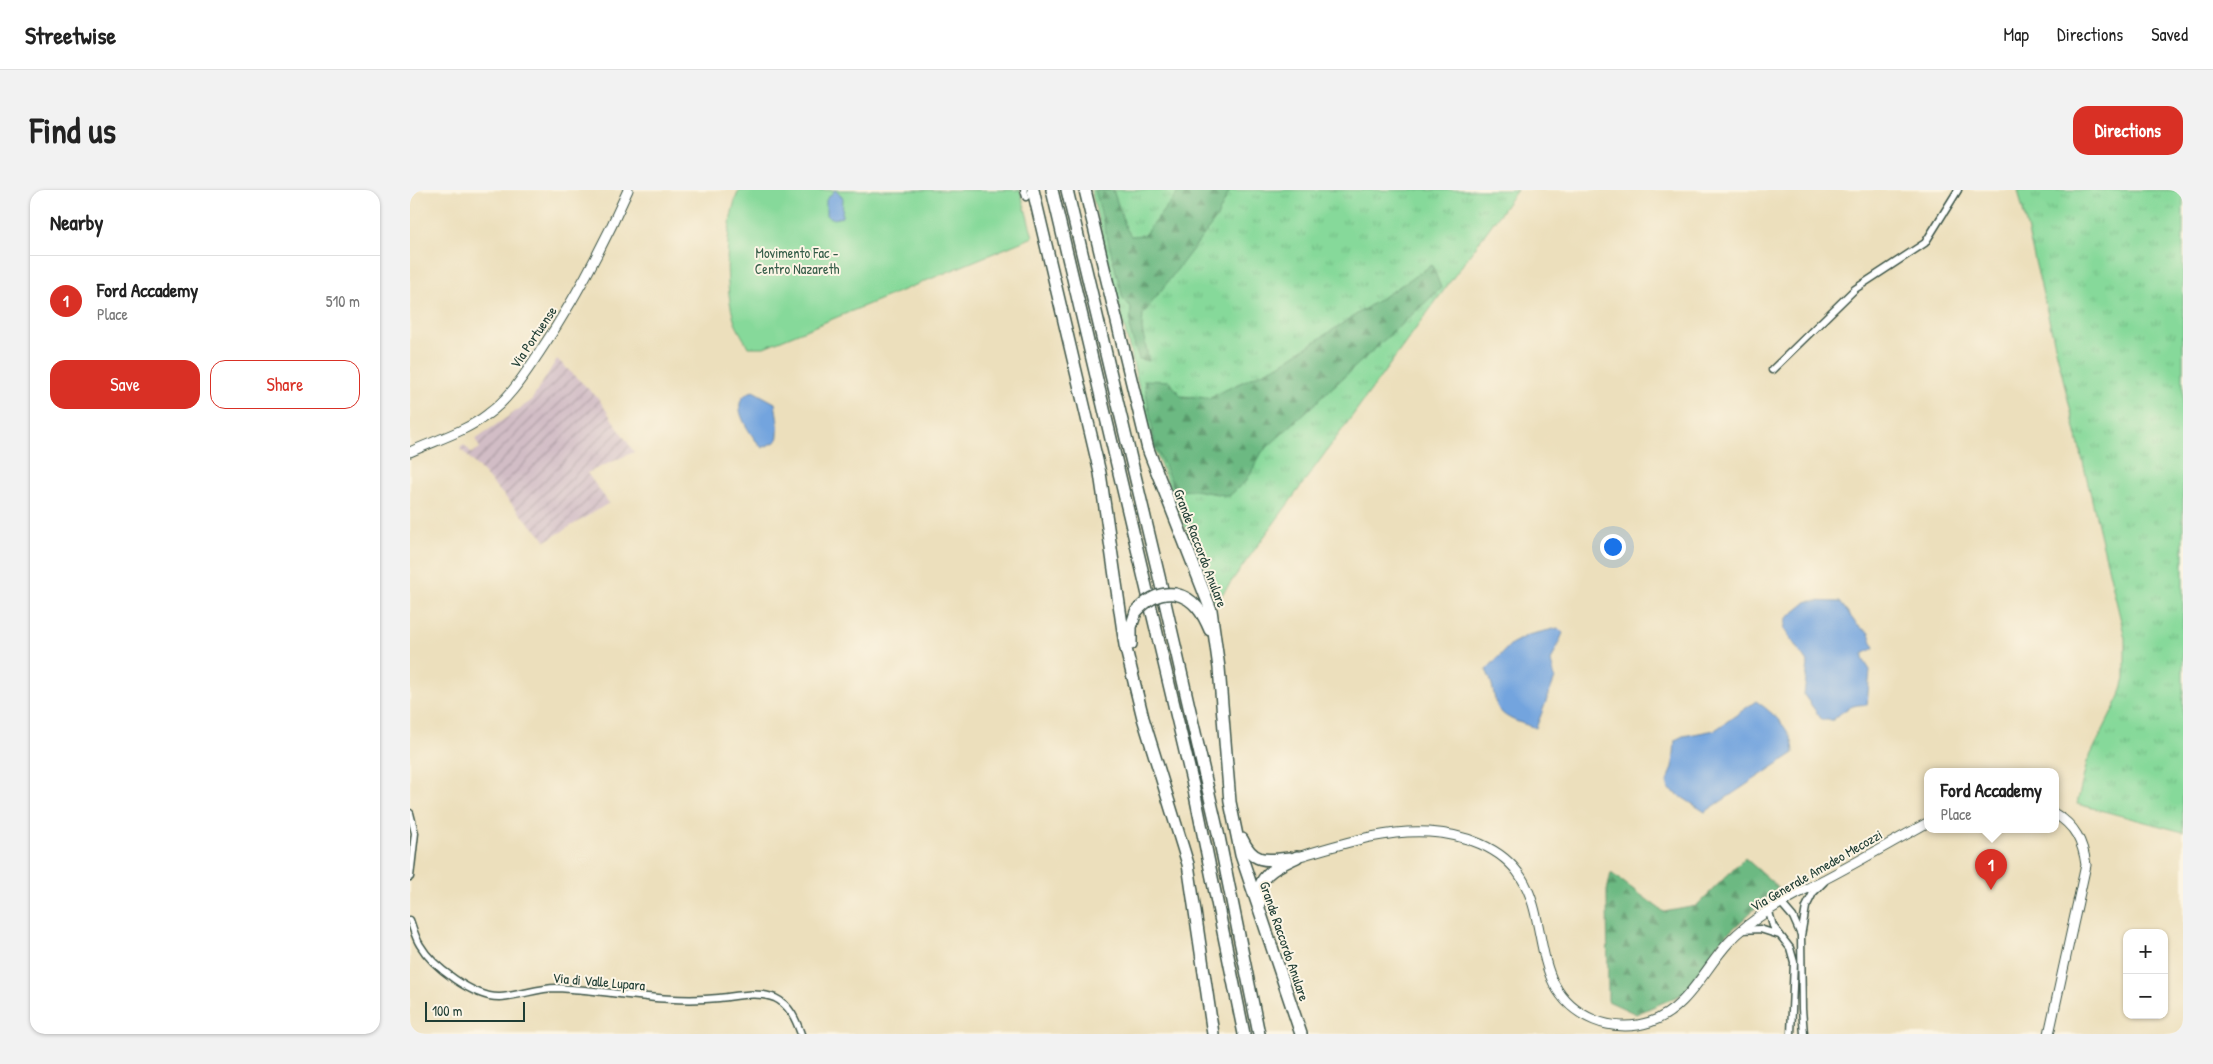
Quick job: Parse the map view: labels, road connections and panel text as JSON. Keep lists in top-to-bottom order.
{
  "streets": {
    "highway": ["Grande Raccordo Anulare"],
    "street": ["Via Portuense", "Via Generale Amedeo Mecozzi", "Via di Valle Lupara"]
  },
  "parks": ["Movimento Fac - Centro Nazareth"],
  "scale_bar": "100 m",
  "page": {
    "header": "Streetwise",
    "nav": ["Map", "Directions", "Saved"],
    "buttons": [
      "Directions",
      ["Save", "Share"]
    ],
    "title": "Find us",
    "heading": "Nearby",
    "list": [
      {
        "mark": "1",
        "name": "Ford Accademy",
        "note": "Place",
        "value": "510 m"
      }
    ],
    "popup": ["Ford Accademy", "Place"],
    "pins": "1",
    "map_buttons": ["+", "−"],
    "scale": "100 m"
  }
}
